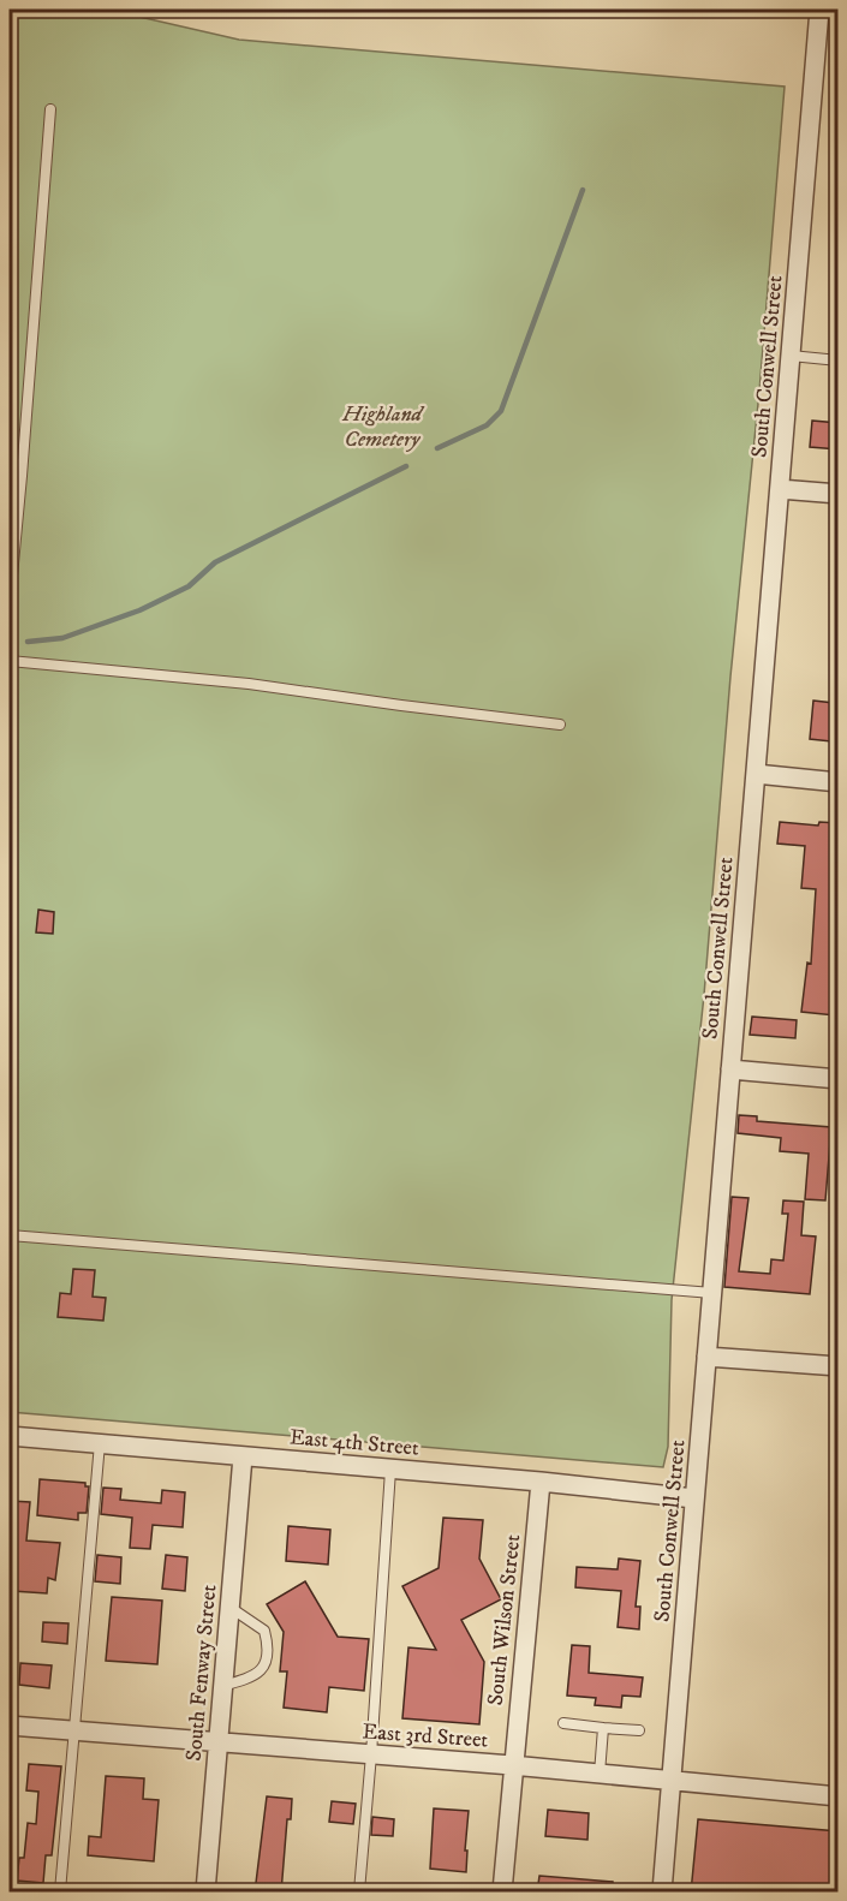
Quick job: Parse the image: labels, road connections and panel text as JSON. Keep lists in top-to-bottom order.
{
  "streets": {
    "street": [
      "South Conwell Street",
      "East 4th Street",
      "South Wilson Street",
      "South Fenway Street",
      "East 3rd Street"
    ]
  },
  "crossings": [
    ["South Conwell Street", "East 4th Street"],
    ["South Conwell Street", "East 3rd Street"],
    ["East 4th Street", "South Wilson Street"],
    ["East 4th Street", "South Fenway Street"],
    ["South Wilson Street", "East 3rd Street"],
    ["South Fenway Street", "East 3rd Street"]
  ],
  "parks": ["Highland Cemetery"]
}
